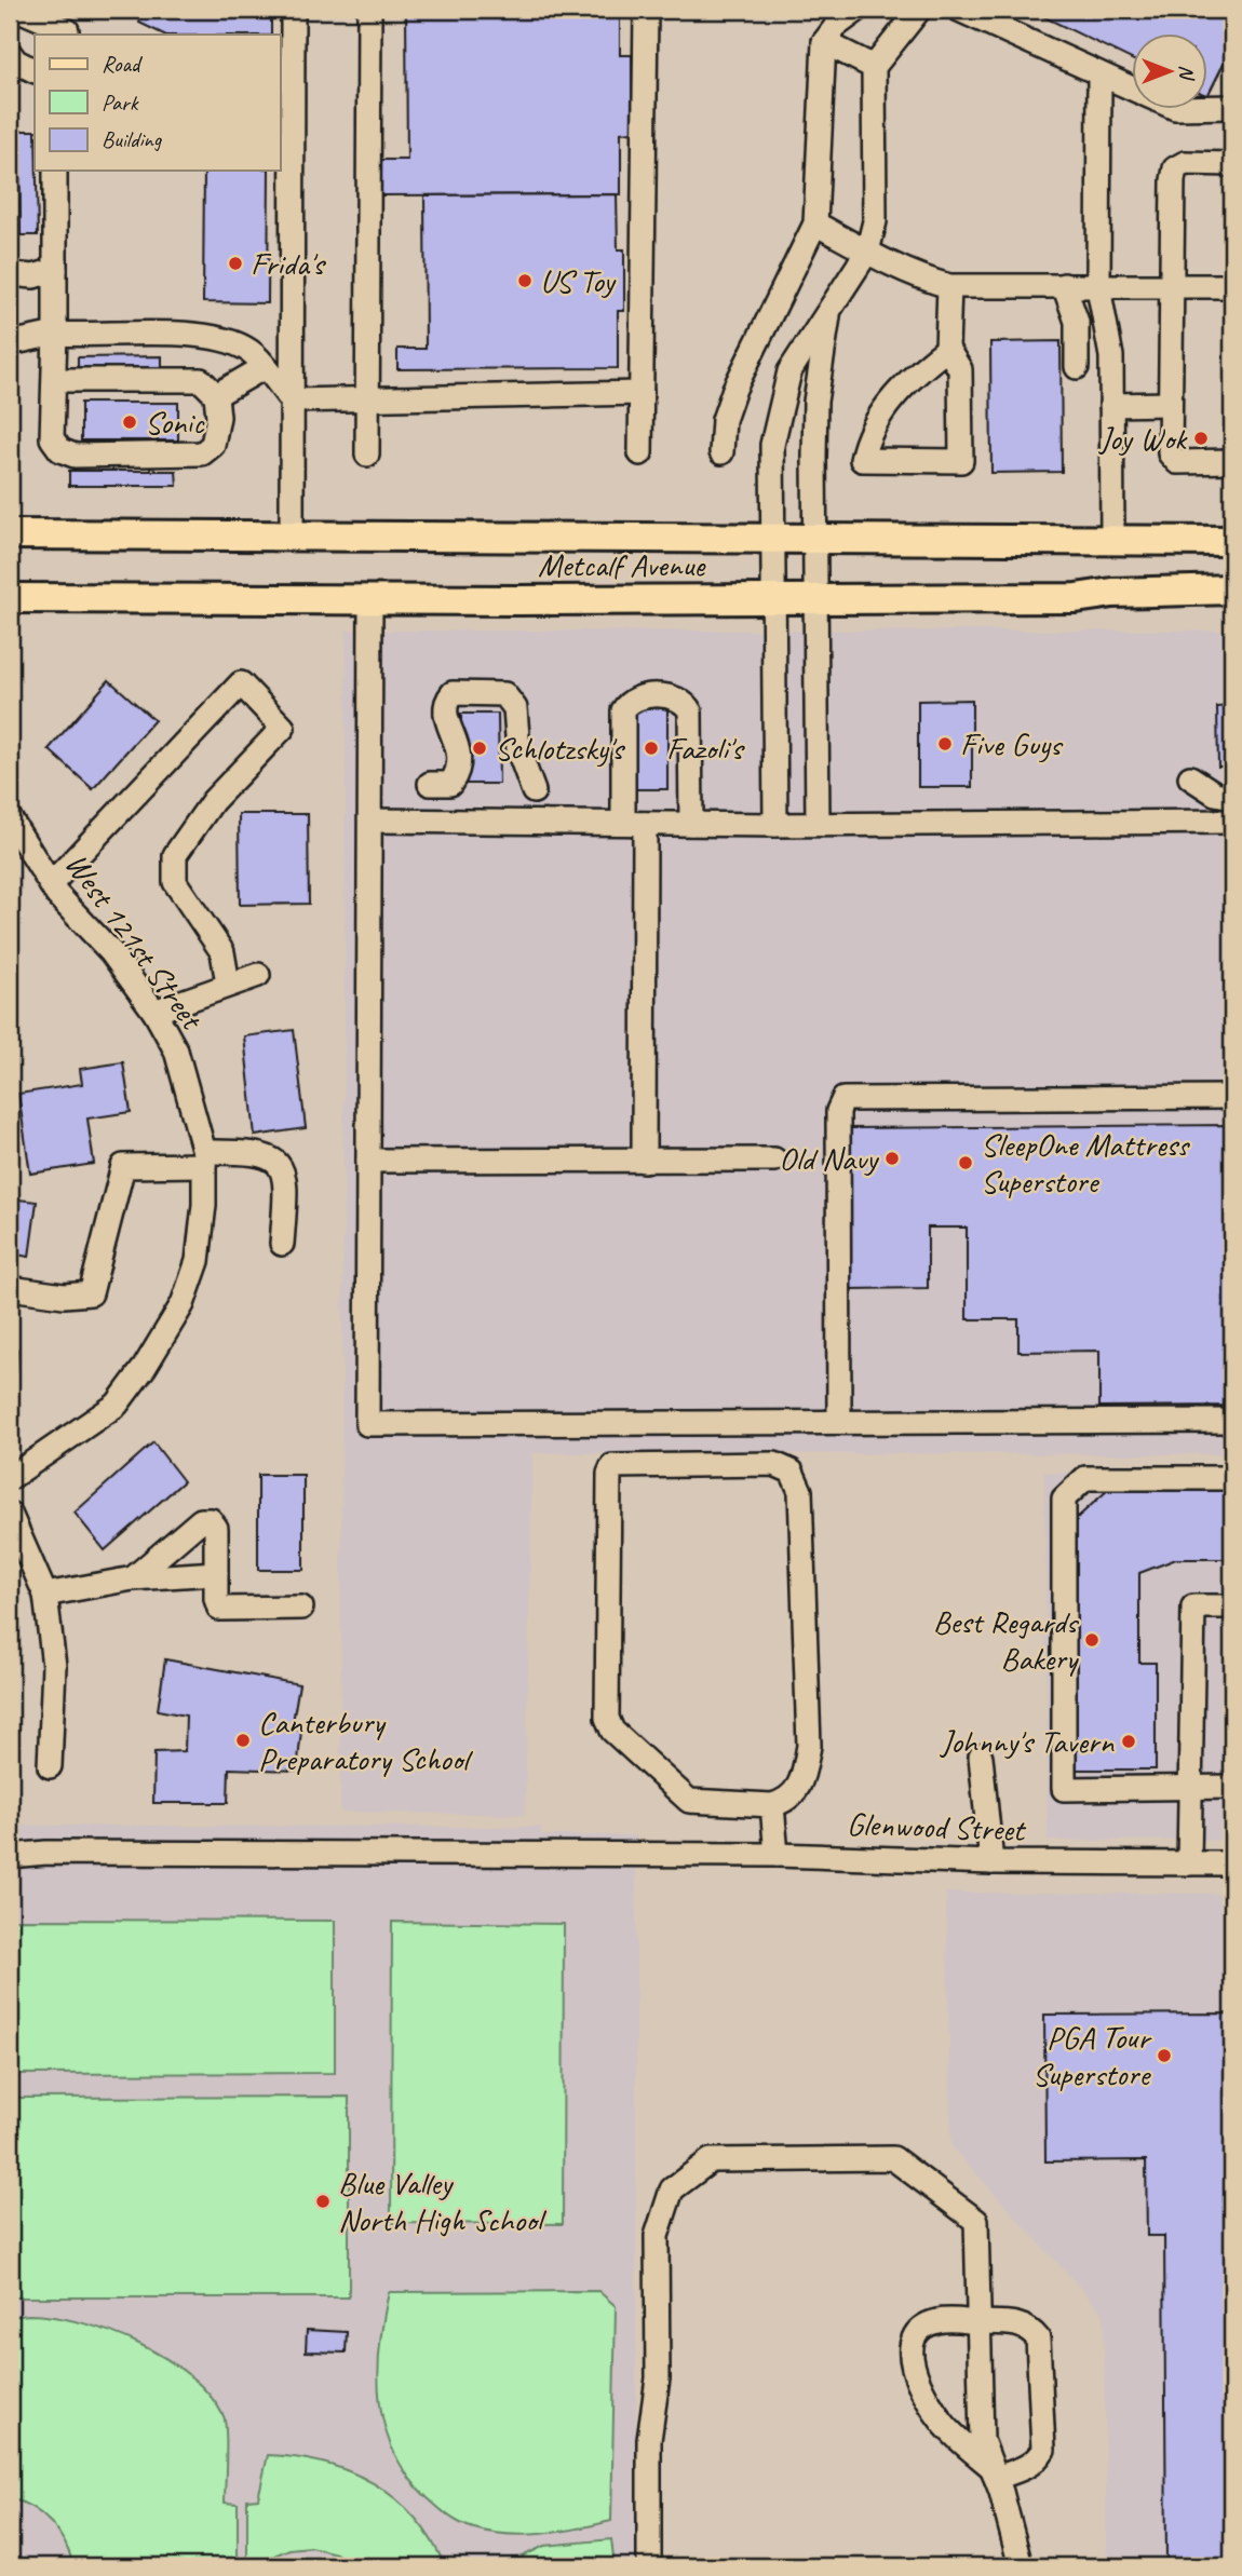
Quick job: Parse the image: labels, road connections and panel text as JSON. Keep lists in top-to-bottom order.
{
  "streets": {
    "main road": ["Metcalf Avenue"],
    "street": ["West 121st Street", "Glenwood Street"]
  },
  "places": [
    "Frida's",
    "US Toy",
    "Sonic",
    "Joy Wok",
    "Five Guys",
    "Schlotzsky's",
    "Fazoli's",
    "Old Navy",
    "SleepOne Mattress Superstore",
    "Best Regards Bakery",
    "Canterbury Preparatory School",
    "Johnny's Tavern",
    "PGA Tour Superstore",
    "Blue Valley North High School"
  ],
  "legend": ["Road", "Park", "Building"],
  "north": "right"
}
